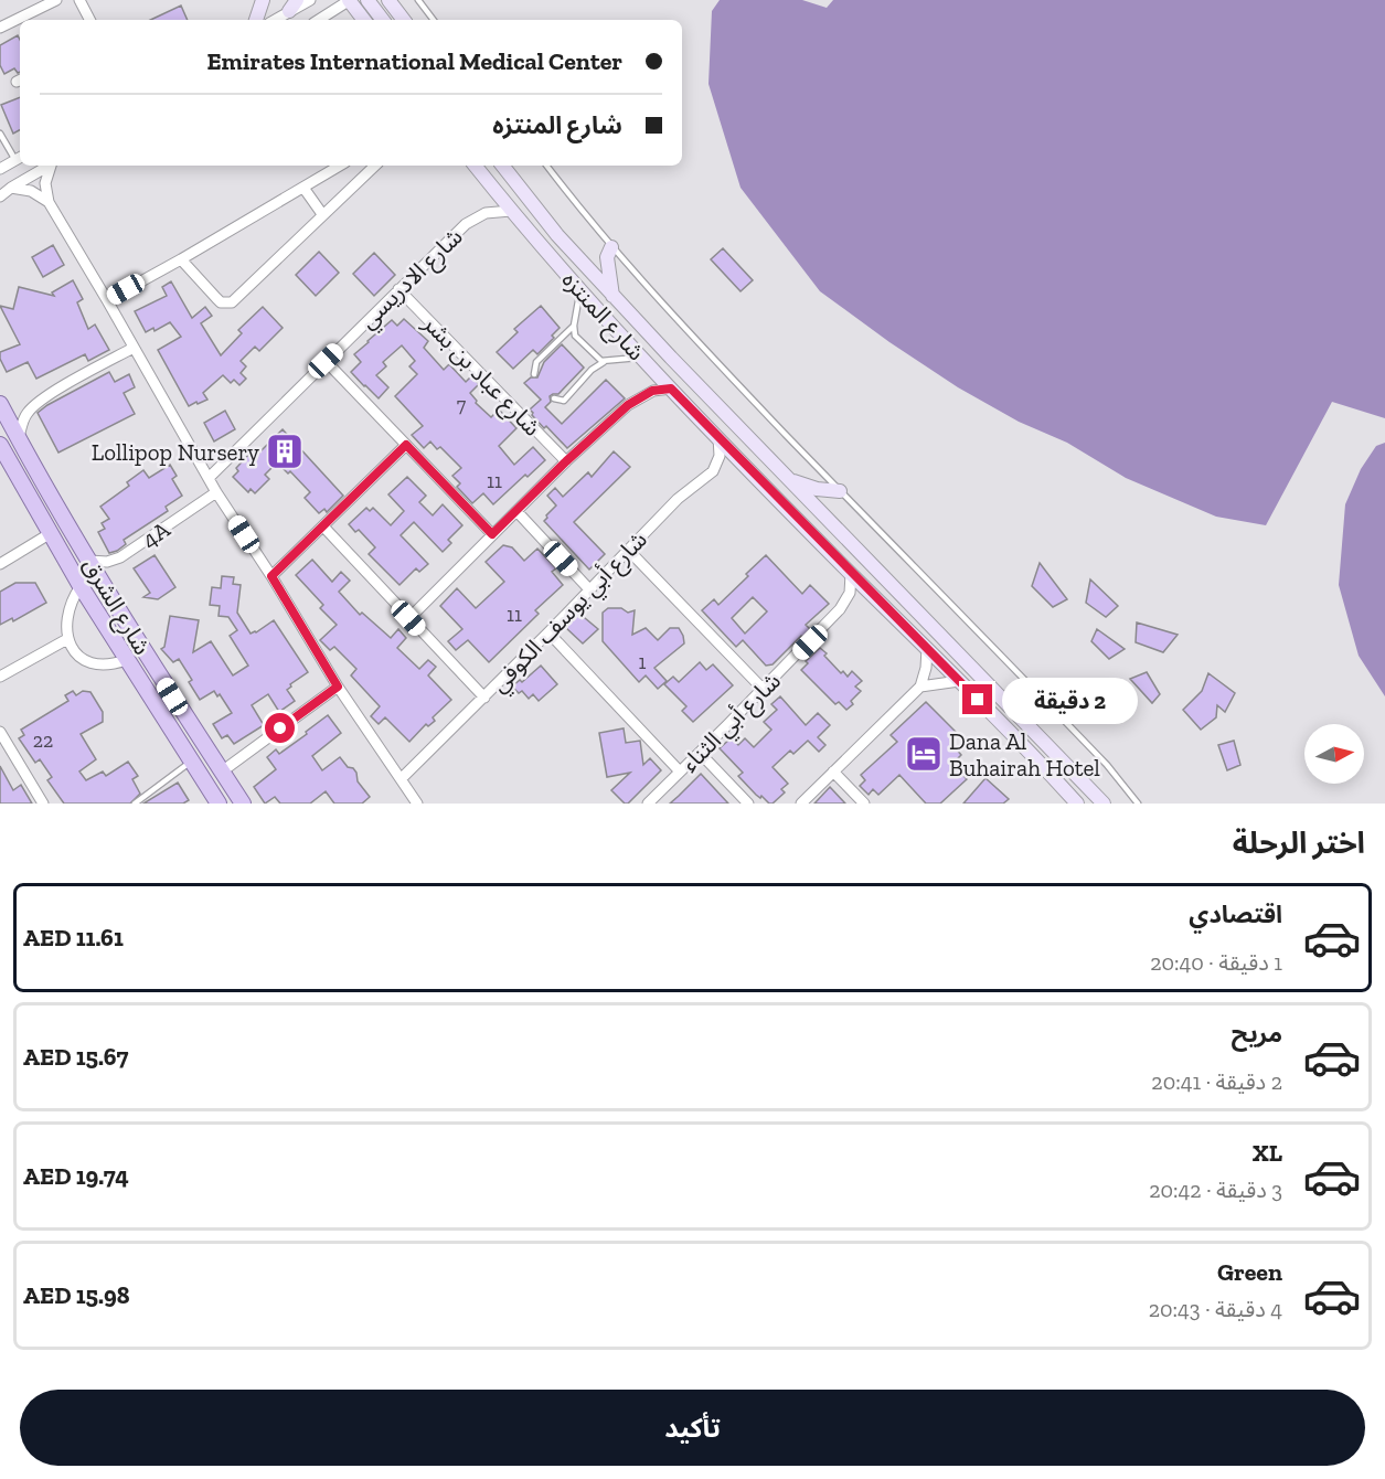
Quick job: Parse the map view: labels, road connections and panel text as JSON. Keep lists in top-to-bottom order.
{
  "streets": {
    "main road": ["شارع المنتزه", "شارع الشرق"],
    "street": [
      "شارع الادريسي",
      "شارع عباد بن بشر",
      "4A",
      "شارع أبي يوسف الكوفي",
      "شارع أبي الثناء"
    ]
  },
  "crossings": [
    ["شارع الادريسي", "شارع المنتزه"],
    ["شارع الادريسي", "شارع عباد بن بشر"],
    ["شارع المنتزه", "شارع أبي يوسف الكوفي"],
    ["شارع المنتزه", "شارع أبي الثناء"],
    ["4A", "شارع الشرق"]
  ],
  "places": {
    "building": ["Lollipop Nursery"],
    "hotel": ["Dana Al Buhairah Hotel"]
  },
  "house_numbers": [
    "7",
    "11",
    "11",
    "1",
    "22"
  ],
  "north": "right",
  "page": {
    "banner": ["Emirates International Medical Center", "شارع المنتزه"],
    "bubble": "2 دقيقة",
    "heading": "اختر الرحلة",
    "list": [
      {
        "name": "اقتصادي",
        "note": "1 دقيقة · 20:40",
        "value": "AED 11.61"
      },
      {
        "name": "مريح",
        "note": "2 دقيقة · 20:41",
        "value": "AED 15.67"
      },
      {
        "name": "XL",
        "note": "3 دقيقة · 20:42",
        "value": "AED 19.74"
      },
      {
        "name": "Green",
        "note": "4 دقيقة · 20:43",
        "value": "AED 15.98"
      }
    ],
    "buttons": "تأكيد"
  }
}
